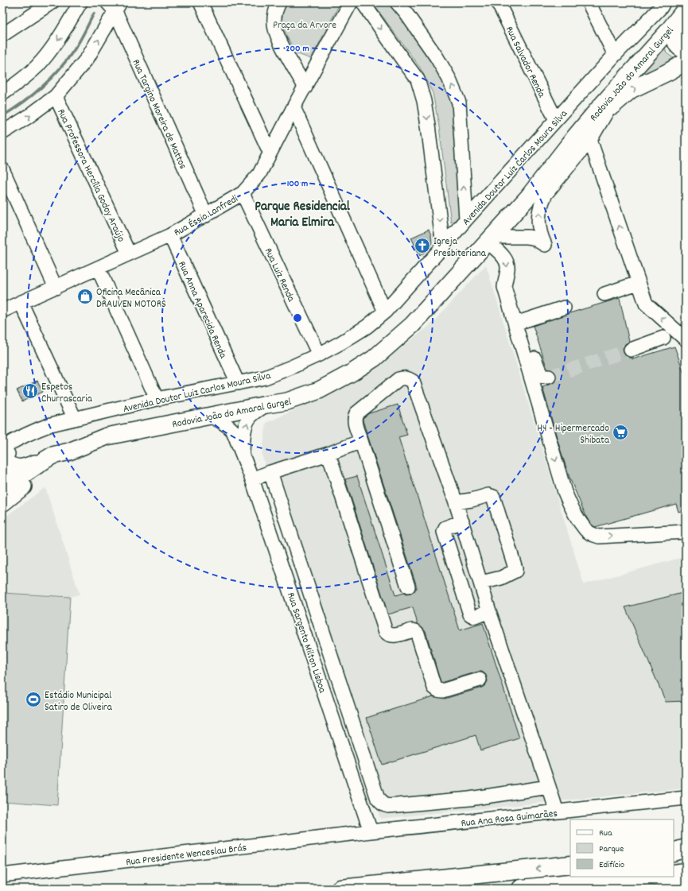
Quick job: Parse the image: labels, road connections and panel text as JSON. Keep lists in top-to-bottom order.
{
  "streets": {
    "main road": ["Rodovia João do Amaral Gurgel"],
    "street": [
      "Rua Salvador Renda",
      "Rua Targino Moreira de Mattos",
      "Avenida Doutor Luiz Carlos Moura Silva",
      "Rua Professora Hercília Godoy Araújo",
      "Rua Éssio Lanfredi",
      "Rua Luiz Renda",
      "Rua Anna Aparecida Renda",
      "Rua Sargento Milton Lisboa",
      "Rua Ana Rosa Guimarães",
      "Rua Presidente Wenceslau Brás"
    ]
  },
  "crossings": [
    ["Rua Salvador Renda", "Avenida Doutor Luiz Carlos Moura Silva"],
    ["Rodovia João do Amaral Gurgel", "Rua Sargento Milton Lisboa"],
    ["Rua Targino Moreira de Mattos", "Rua Éssio Lanfredi"],
    ["Avenida Doutor Luiz Carlos Moura Silva", "Rua Luiz Renda"],
    ["Avenida Doutor Luiz Carlos Moura Silva", "Rua Anna Aparecida Renda"],
    ["Rua Professora Hercília Godoy Araújo", "Rua Éssio Lanfredi"],
    ["Rua Éssio Lanfredi", "Rua Luiz Renda"],
    ["Rua Éssio Lanfredi", "Rua Anna Aparecida Renda"],
    ["Rua Sargento Milton Lisboa", "Rua Ana Rosa Guimarães"],
    ["Rua Sargento Milton Lisboa", "Rua Presidente Wenceslau Brás"],
    ["Rua Ana Rosa Guimarães", "Rua Presidente Wenceslau Brás"]
  ],
  "districts": ["Parque Residencial Maria Elmira"],
  "parks": ["Praça da Arvore"],
  "places": {
    "church": ["Igreja Presbiteriana"],
    "shop": ["Oficina Mecânica DRAUVEN MOTORS"],
    "restaurant": ["Espetos Churrascaria"],
    "supermarket": ["H4 - Hipermercado Shibata"],
    "sports": ["Estádio Municipal Satiro de Oliveira"]
  },
  "legend": ["Rua", "Parque", "Edifício"],
  "rings": ["200 m", "100 m"]
}
